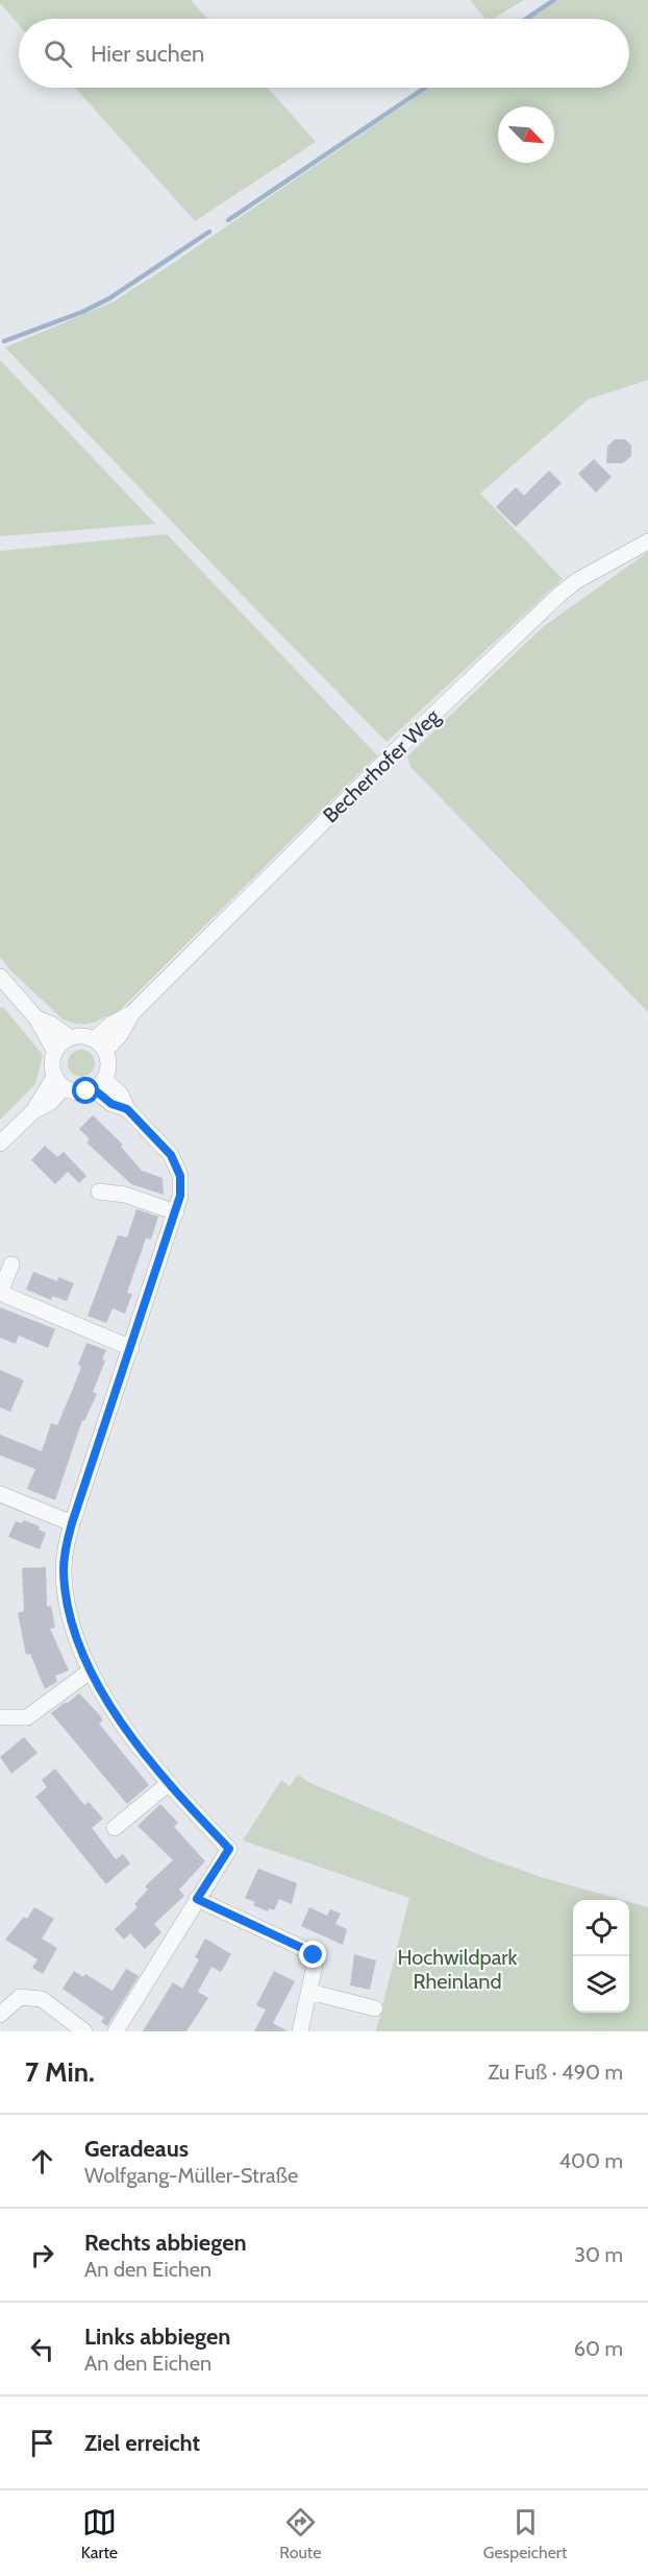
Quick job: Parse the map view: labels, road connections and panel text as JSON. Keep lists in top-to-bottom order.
{
  "streets": {
    "street": ["Becherhofer Weg"]
  },
  "parks": ["Hochwildpark Rheinland"],
  "north": "bottom right",
  "page": {
    "search": "Hier suchen",
    "heading": ["7 Min.", "Zu Fuß · 490 m"],
    "list": [
      ["Geradeaus", "Wolfgang-Müller-Straße", "400 m"],
      ["Rechts abbiegen", "An den Eichen", "30 m"],
      ["Links abbiegen", "An den Eichen", "60 m"],
      "Ziel erreicht"
    ],
    "nav": ["Karte", "Route", "Gespeichert"]
  }
}
